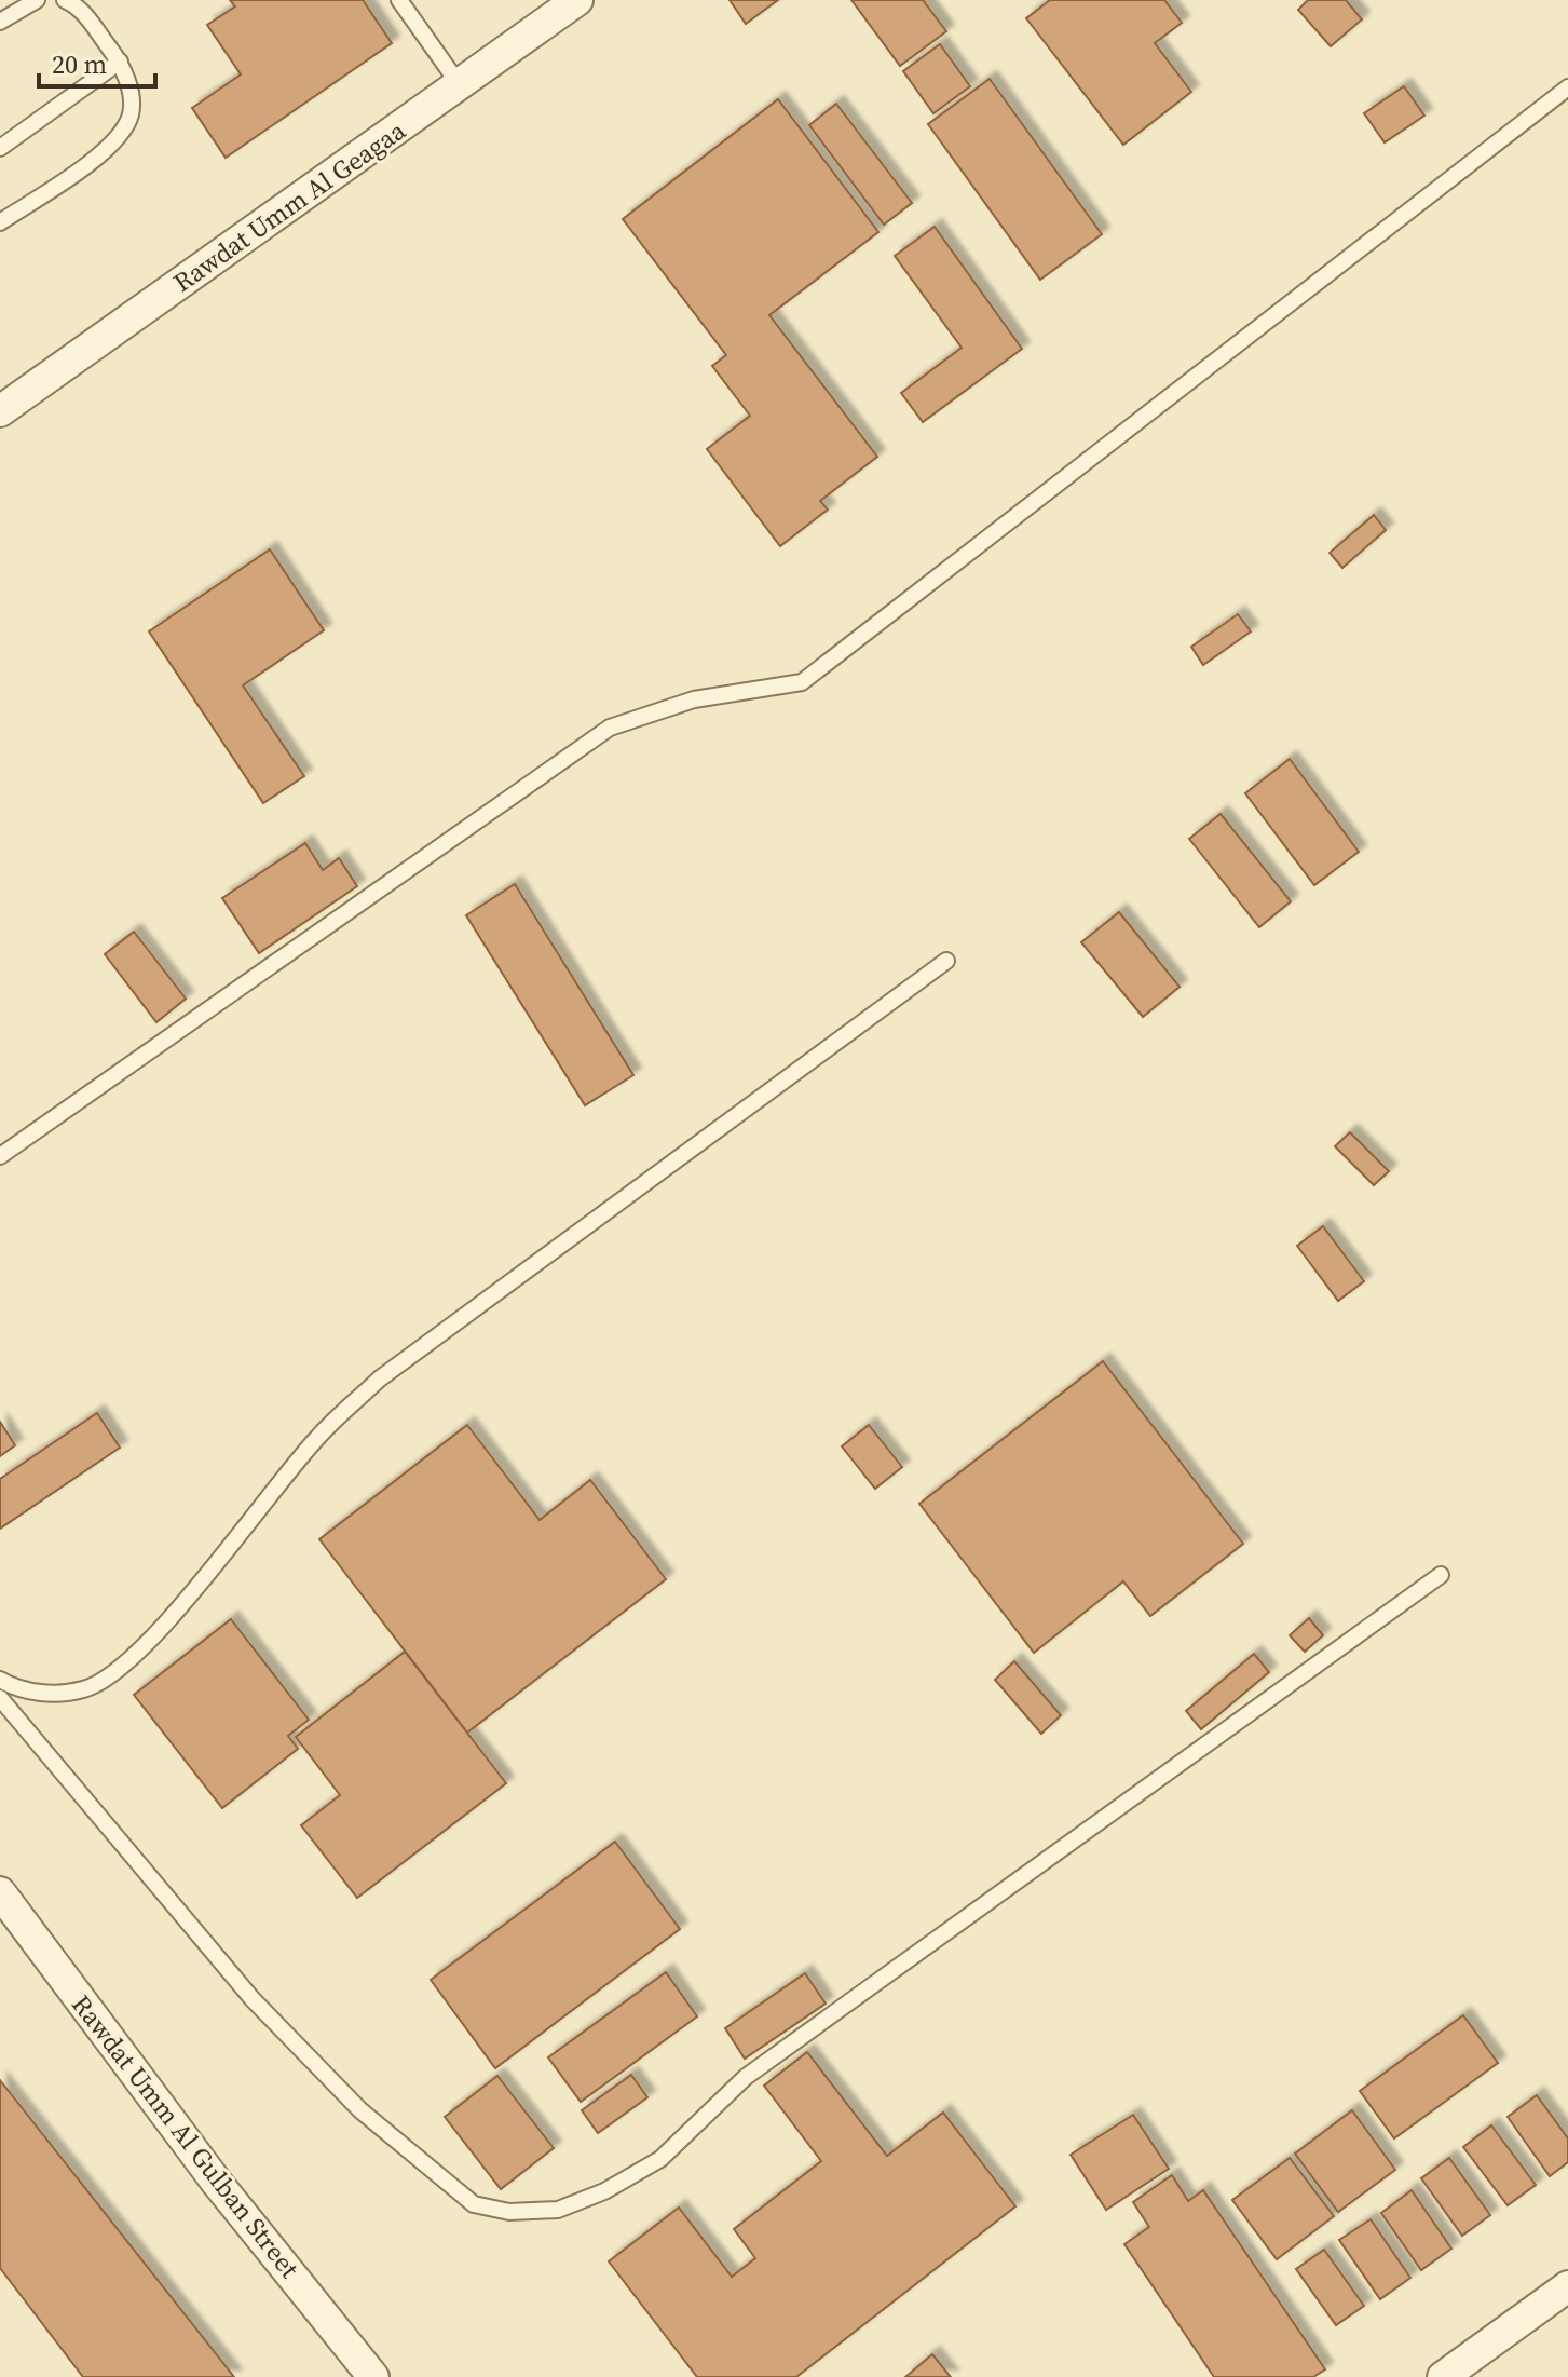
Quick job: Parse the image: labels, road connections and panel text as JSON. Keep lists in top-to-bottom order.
{
  "streets": {
    "street": ["Rawdat Umm Al Geagaa", "Rawdat Umm Al Gulban Street"]
  },
  "scale_bar": "20 m"
}
